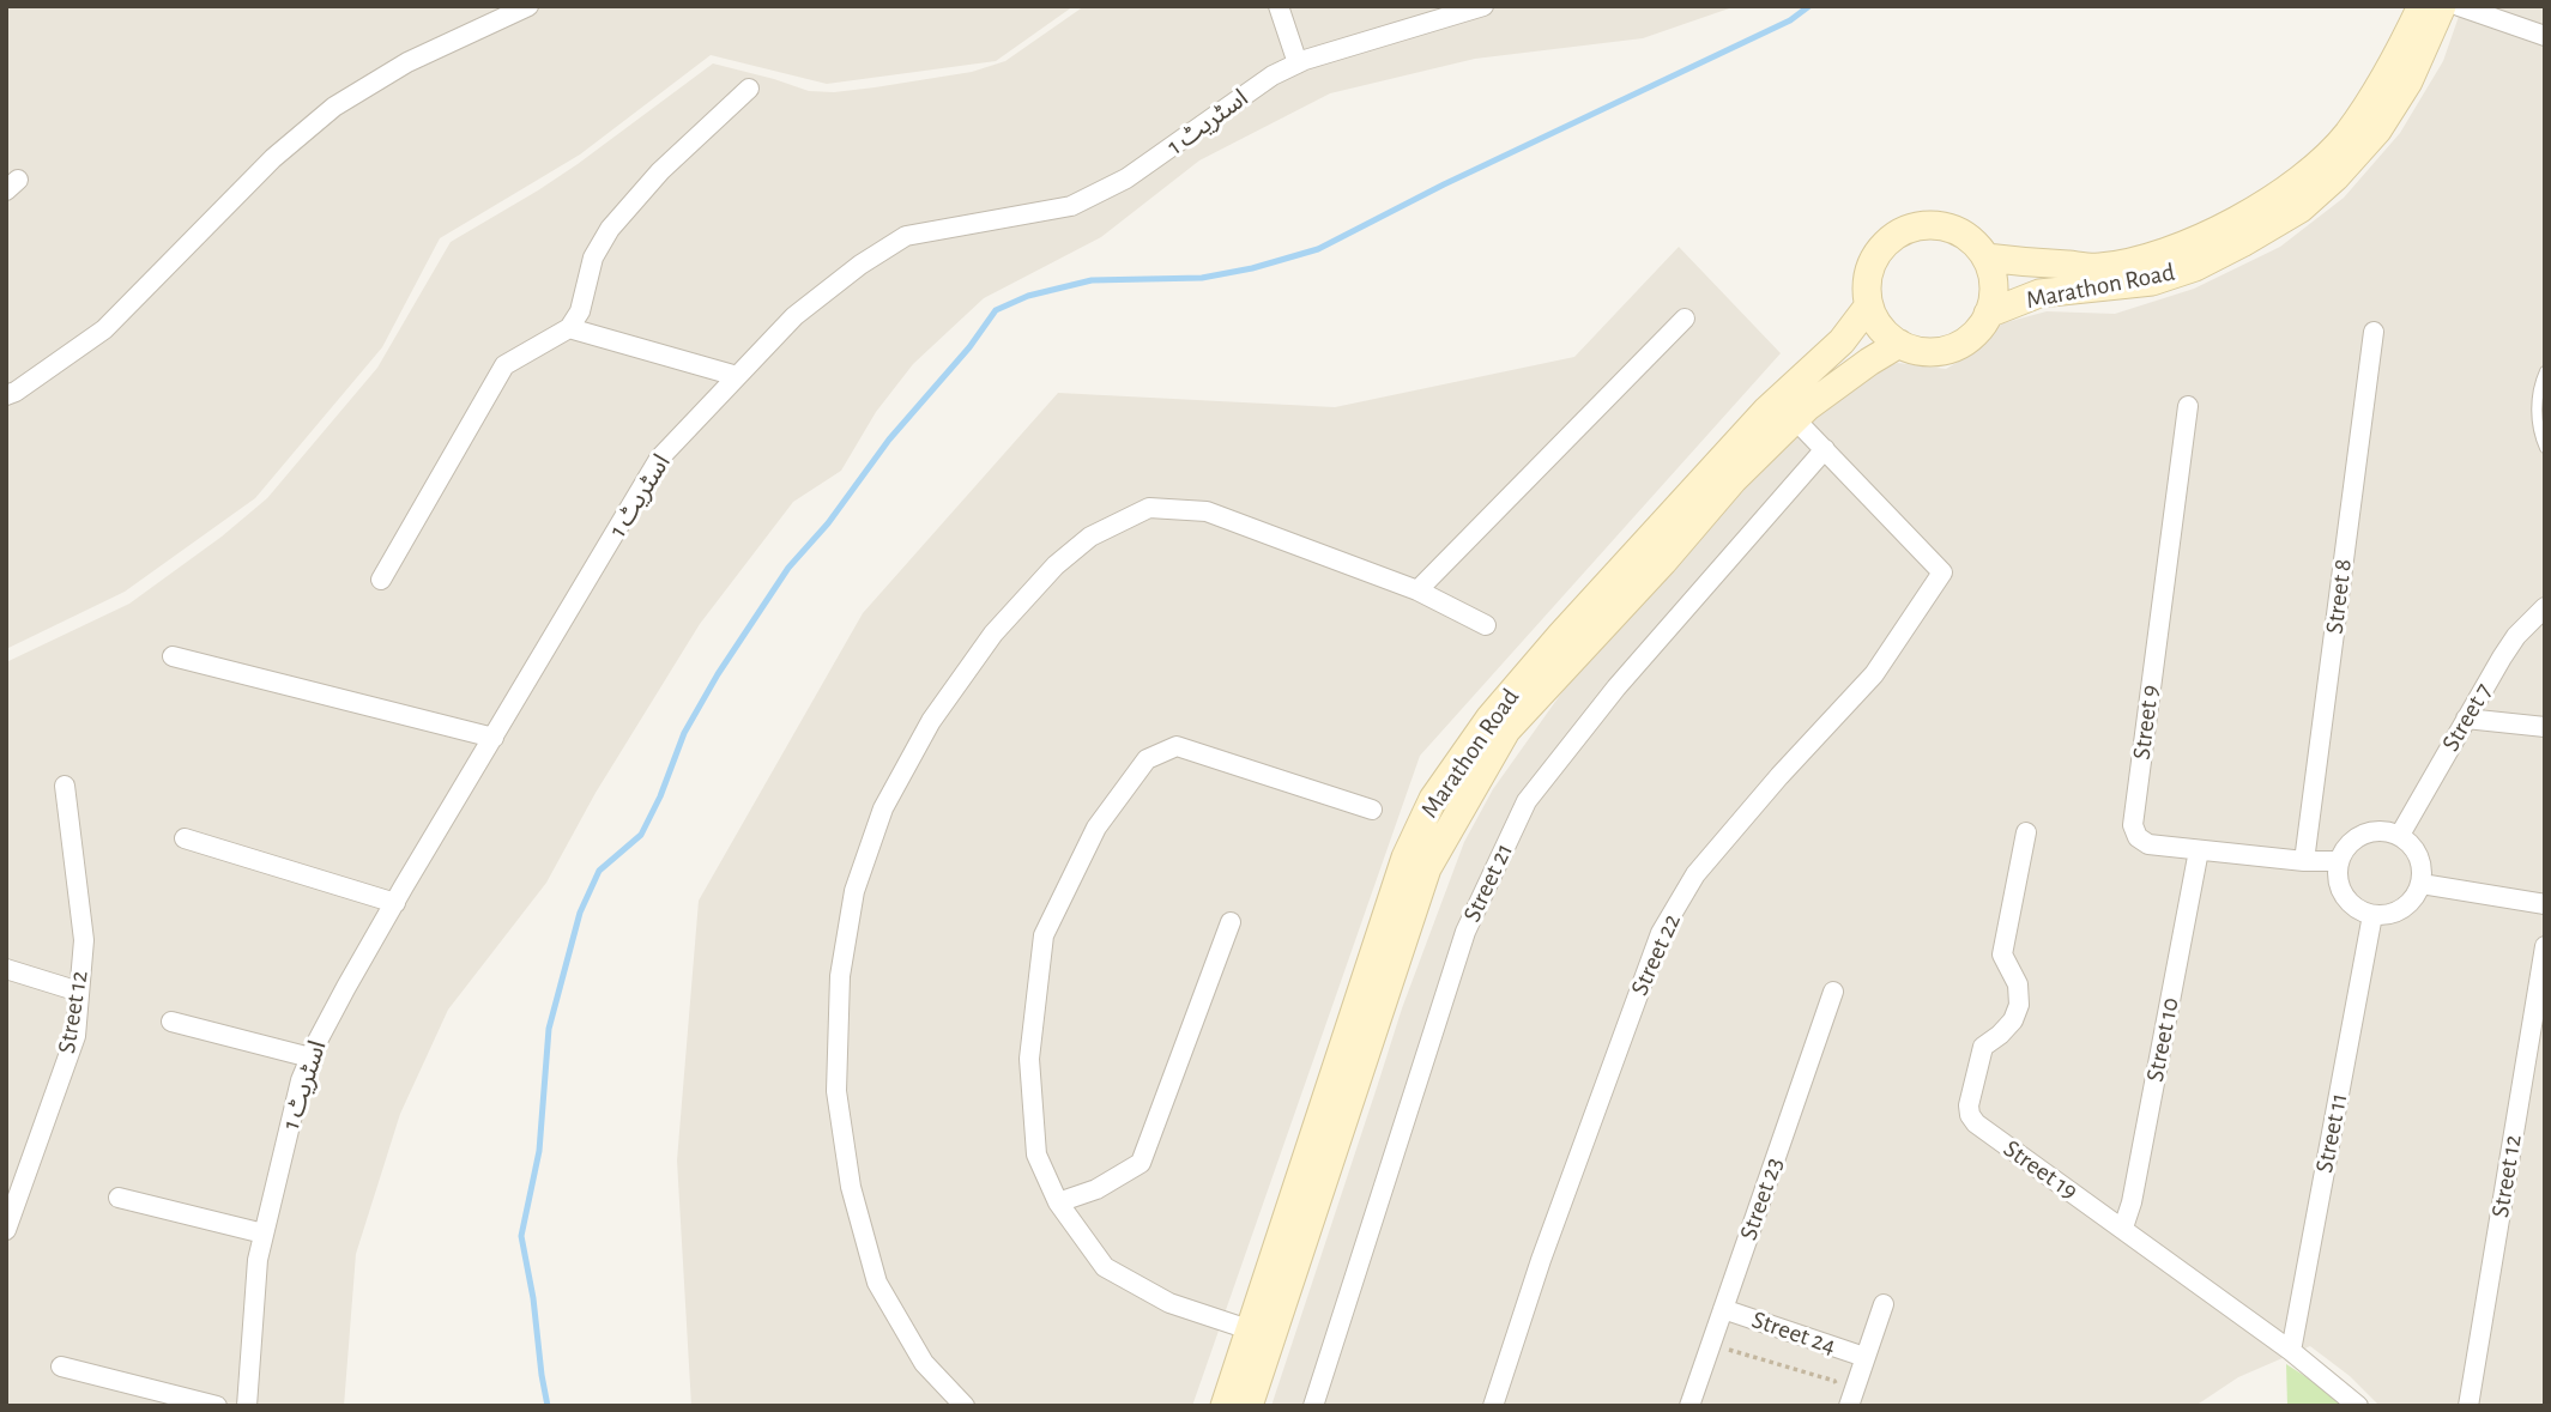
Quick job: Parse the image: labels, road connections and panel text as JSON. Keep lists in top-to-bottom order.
{
  "streets": {
    "main road": ["Marathon Road"],
    "street": [
      "اسٹریٹ 1",
      "Street 8",
      "Street 7",
      "Street 9",
      "Street 21",
      "Street 22",
      "Street 12",
      "Street 10",
      "Street 11",
      "Street 19",
      "Street 23",
      "Street 24"
    ]
  },
  "crossings": [
    ["Street 8", "Street 9"],
    ["Street 7", "Street 9"],
    ["Street 7", "Street 11"],
    ["Street 9", "Street 10"],
    ["Street 9", "Street 11"],
    ["Street 21", "Street 22"],
    ["Street 10", "Street 19"],
    ["Street 11", "Street 19"],
    ["Street 23", "Street 24"]
  ]
}
